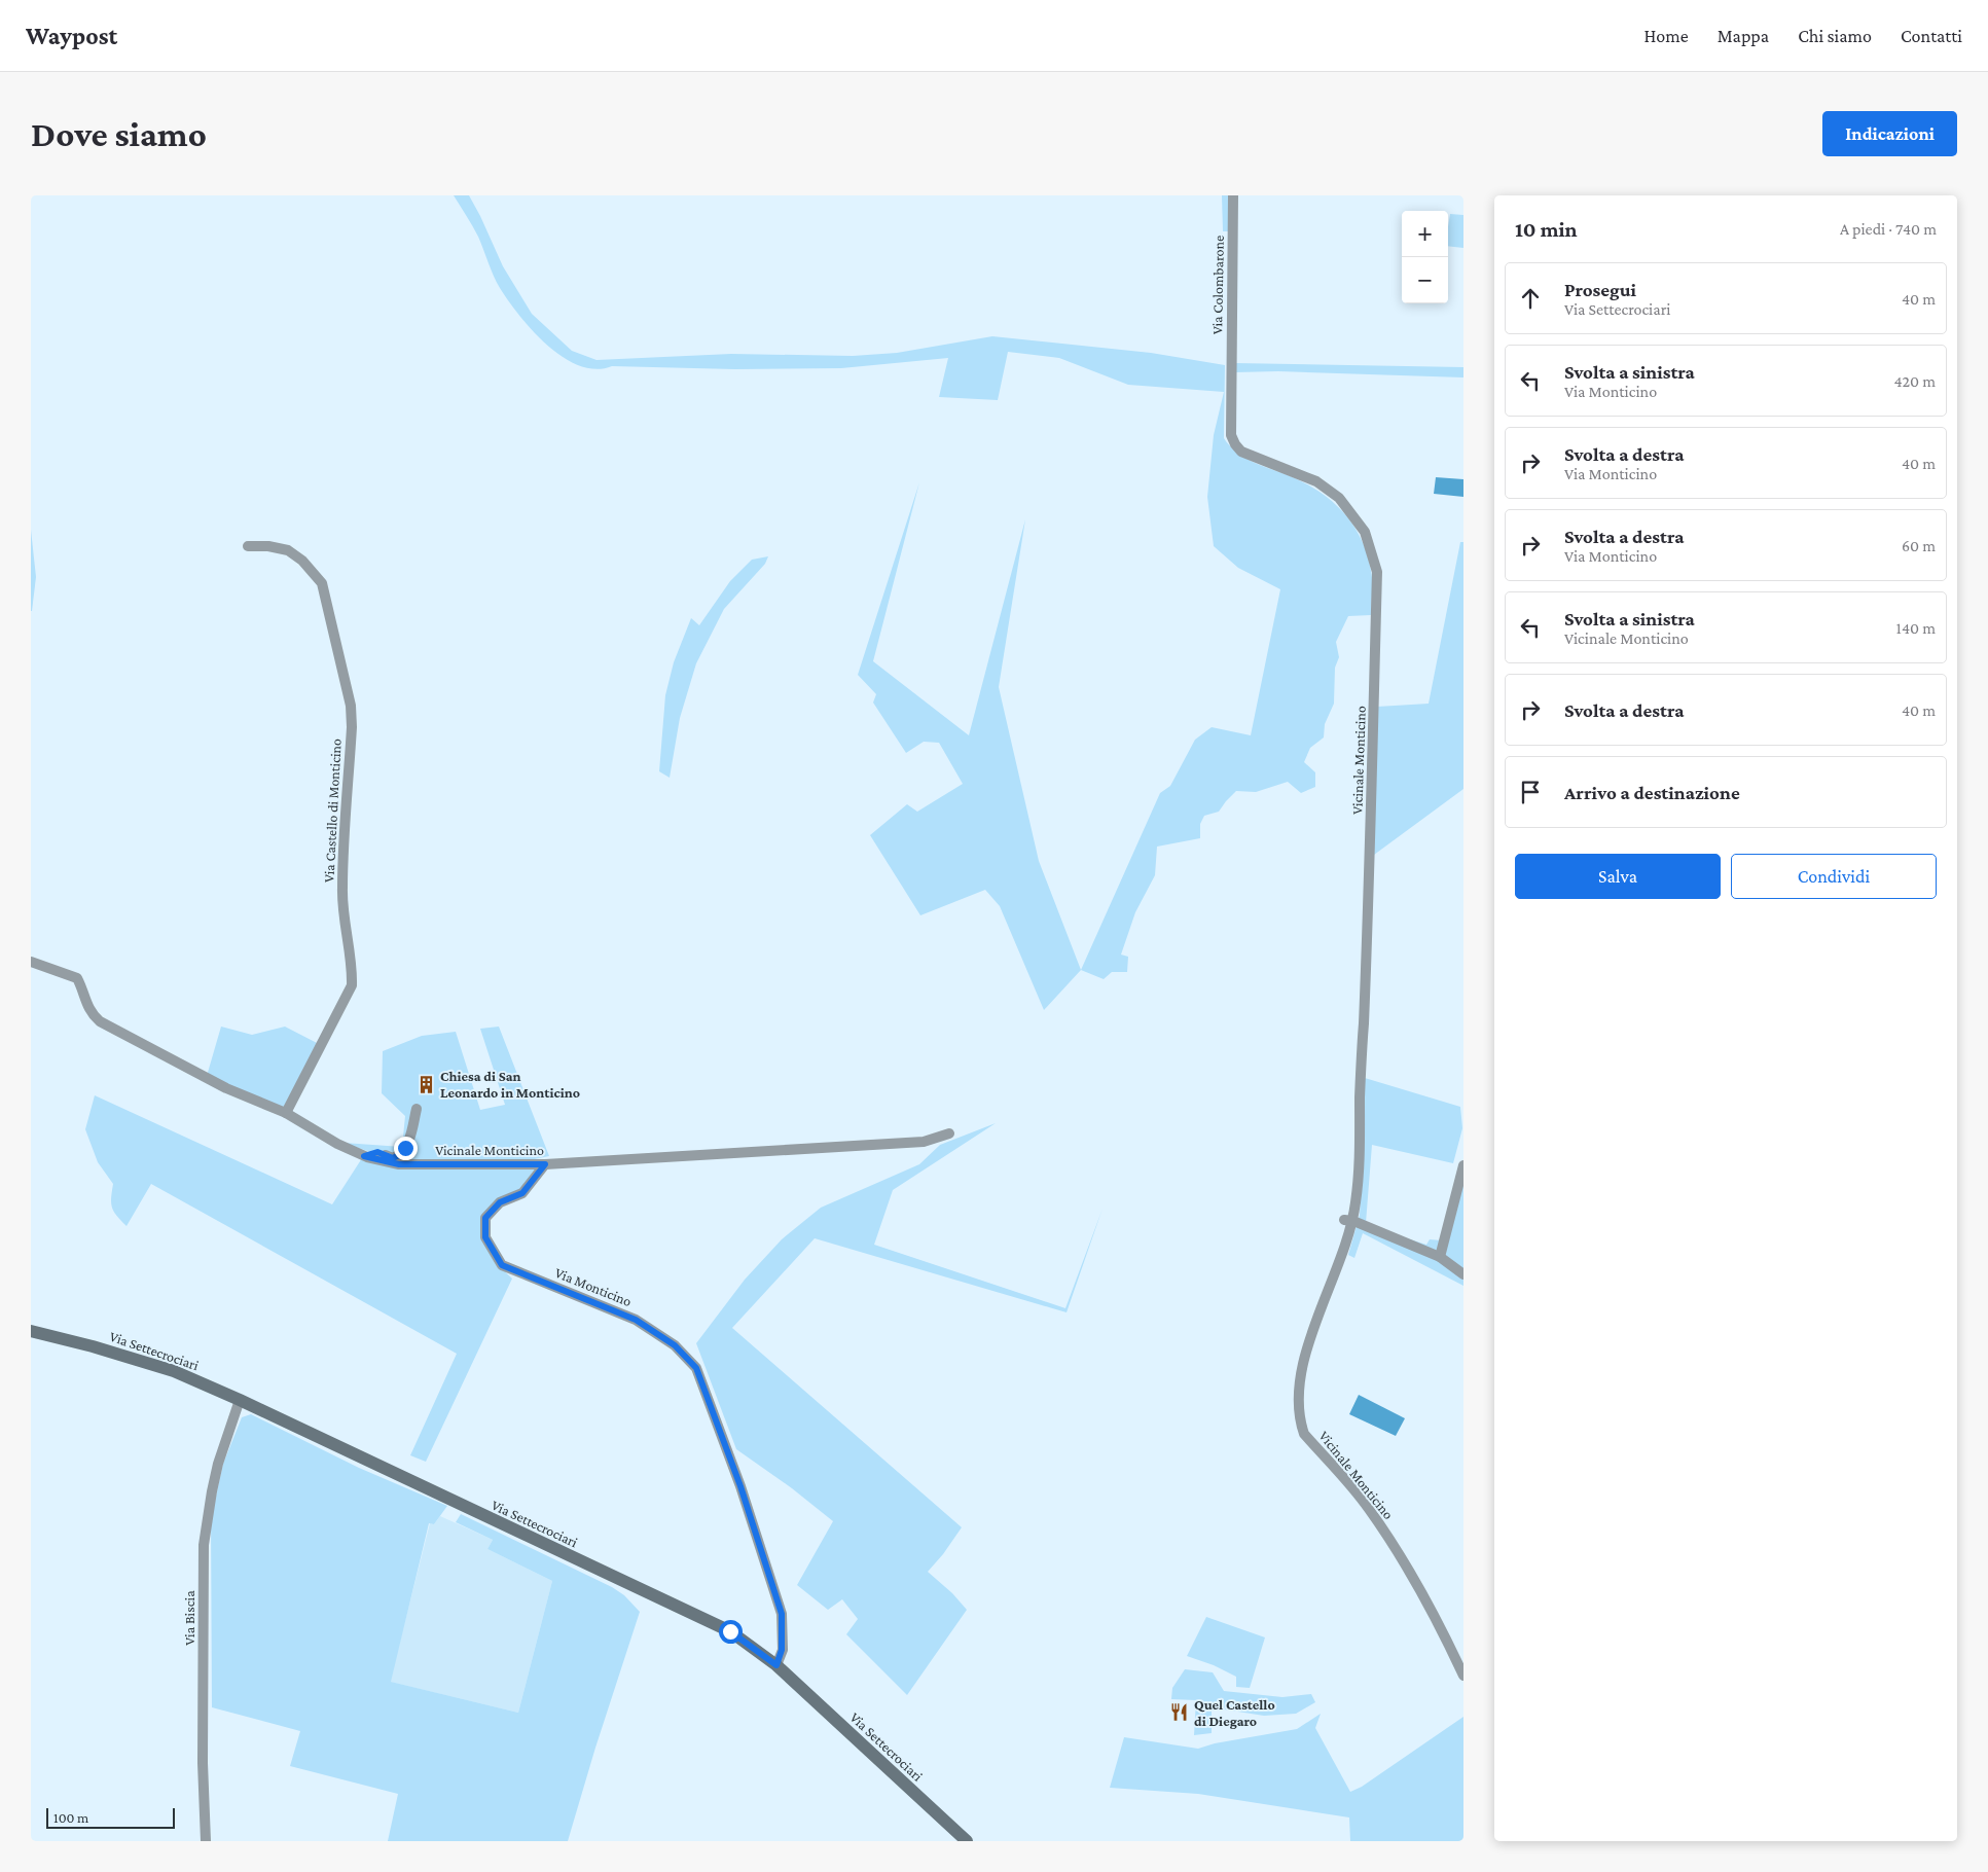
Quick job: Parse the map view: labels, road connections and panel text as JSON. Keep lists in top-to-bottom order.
{
  "streets": {
    "main road": ["Via Settecrociari"],
    "street": [
      "Via Colombarone",
      "Vicinale Monticino",
      "Via Castello di Monticino",
      "Via Monticino",
      "Via Biscia"
    ]
  },
  "crossings": [
    ["Via Colombarone", "Vicinale Monticino"],
    ["Vicinale Monticino", "Via Castello di Monticino"],
    ["Vicinale Monticino", "Via Monticino"],
    ["Via Monticino", "Via Settecrociari"],
    ["Via Settecrociari", "Via Biscia"]
  ],
  "places": {
    "building": ["Chiesa di San Leonardo in Monticino"],
    "restaurant": ["Quel Castello di Diegaro"]
  },
  "scale_bar": "100 m",
  "page": {
    "header": "Waypost",
    "nav": [
      "Home",
      "Mappa",
      "Chi siamo",
      "Contatti"
    ],
    "buttons": [
      "Indicazioni",
      ["Salva", "Condividi"]
    ],
    "title": "Dove siamo",
    "heading": ["10 min", "A piedi · 740 m"],
    "map_buttons": ["+", "−"],
    "list": [
      ["Prosegui", "Via Settecrociari", "40 m"],
      ["Svolta a sinistra", "Via Monticino", "420 m"],
      ["Svolta a destra", "Via Monticino", "40 m"],
      ["Svolta a destra", "Via Monticino", "60 m"],
      ["Svolta a sinistra", "Vicinale Monticino", "140 m"],
      ["Svolta a destra", "40 m"],
      "Arrivo a destinazione"
    ],
    "scale": "100 m"
  }
}
